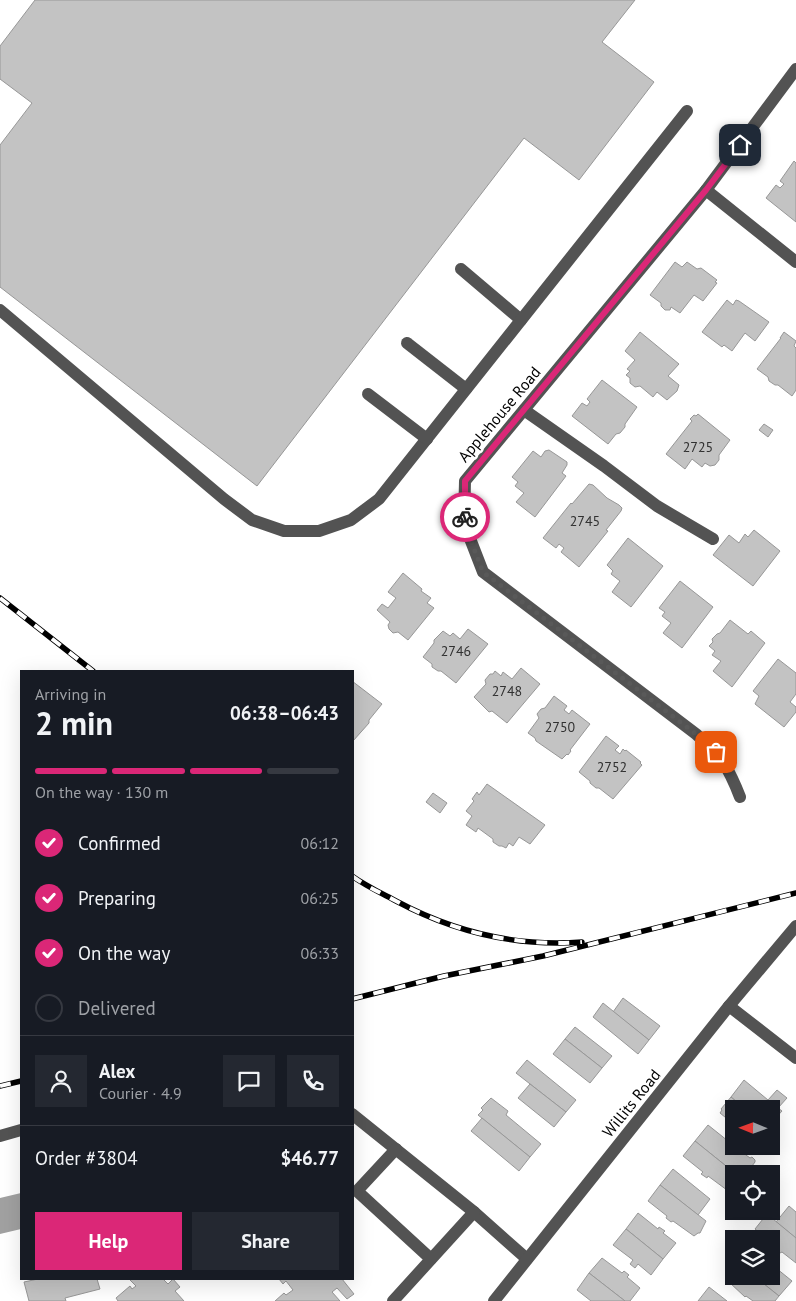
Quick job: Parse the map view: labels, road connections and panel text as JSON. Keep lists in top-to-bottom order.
{
  "streets": {
    "street": ["Applehouse Road", "Willits Road"]
  },
  "house_numbers": [
    "2725",
    "2745",
    "2746",
    "2748",
    "2750",
    "2752"
  ],
  "north": "left",
  "page": {
    "heading": ["2 min", "Arriving in", "06:38–06:43"],
    "panel": [
      "Alex",
      "Courier · 4.9",
      "Order #3804",
      "$46.77"
    ],
    "bar": "On the way · 130 m",
    "list": [
      ["Confirmed", "06:12"],
      ["Preparing", "06:25"],
      ["On the way", "06:33"],
      "Delivered"
    ],
    "buttons": ["Help", "Share"]
  }
}
